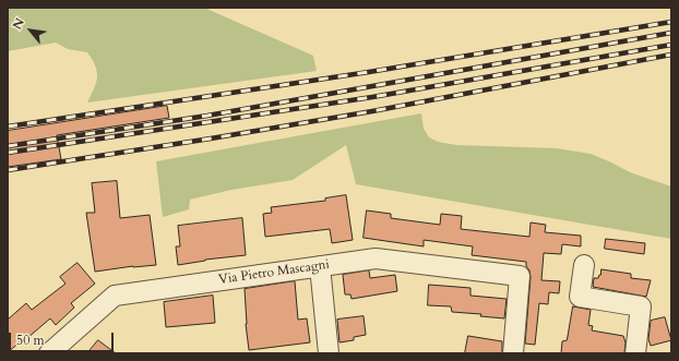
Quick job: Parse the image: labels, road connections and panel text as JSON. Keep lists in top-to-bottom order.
{
  "streets": {
    "street": ["Via Pietro Mascagni"]
  },
  "scale_bar": "50 m",
  "north": "top left"
}
